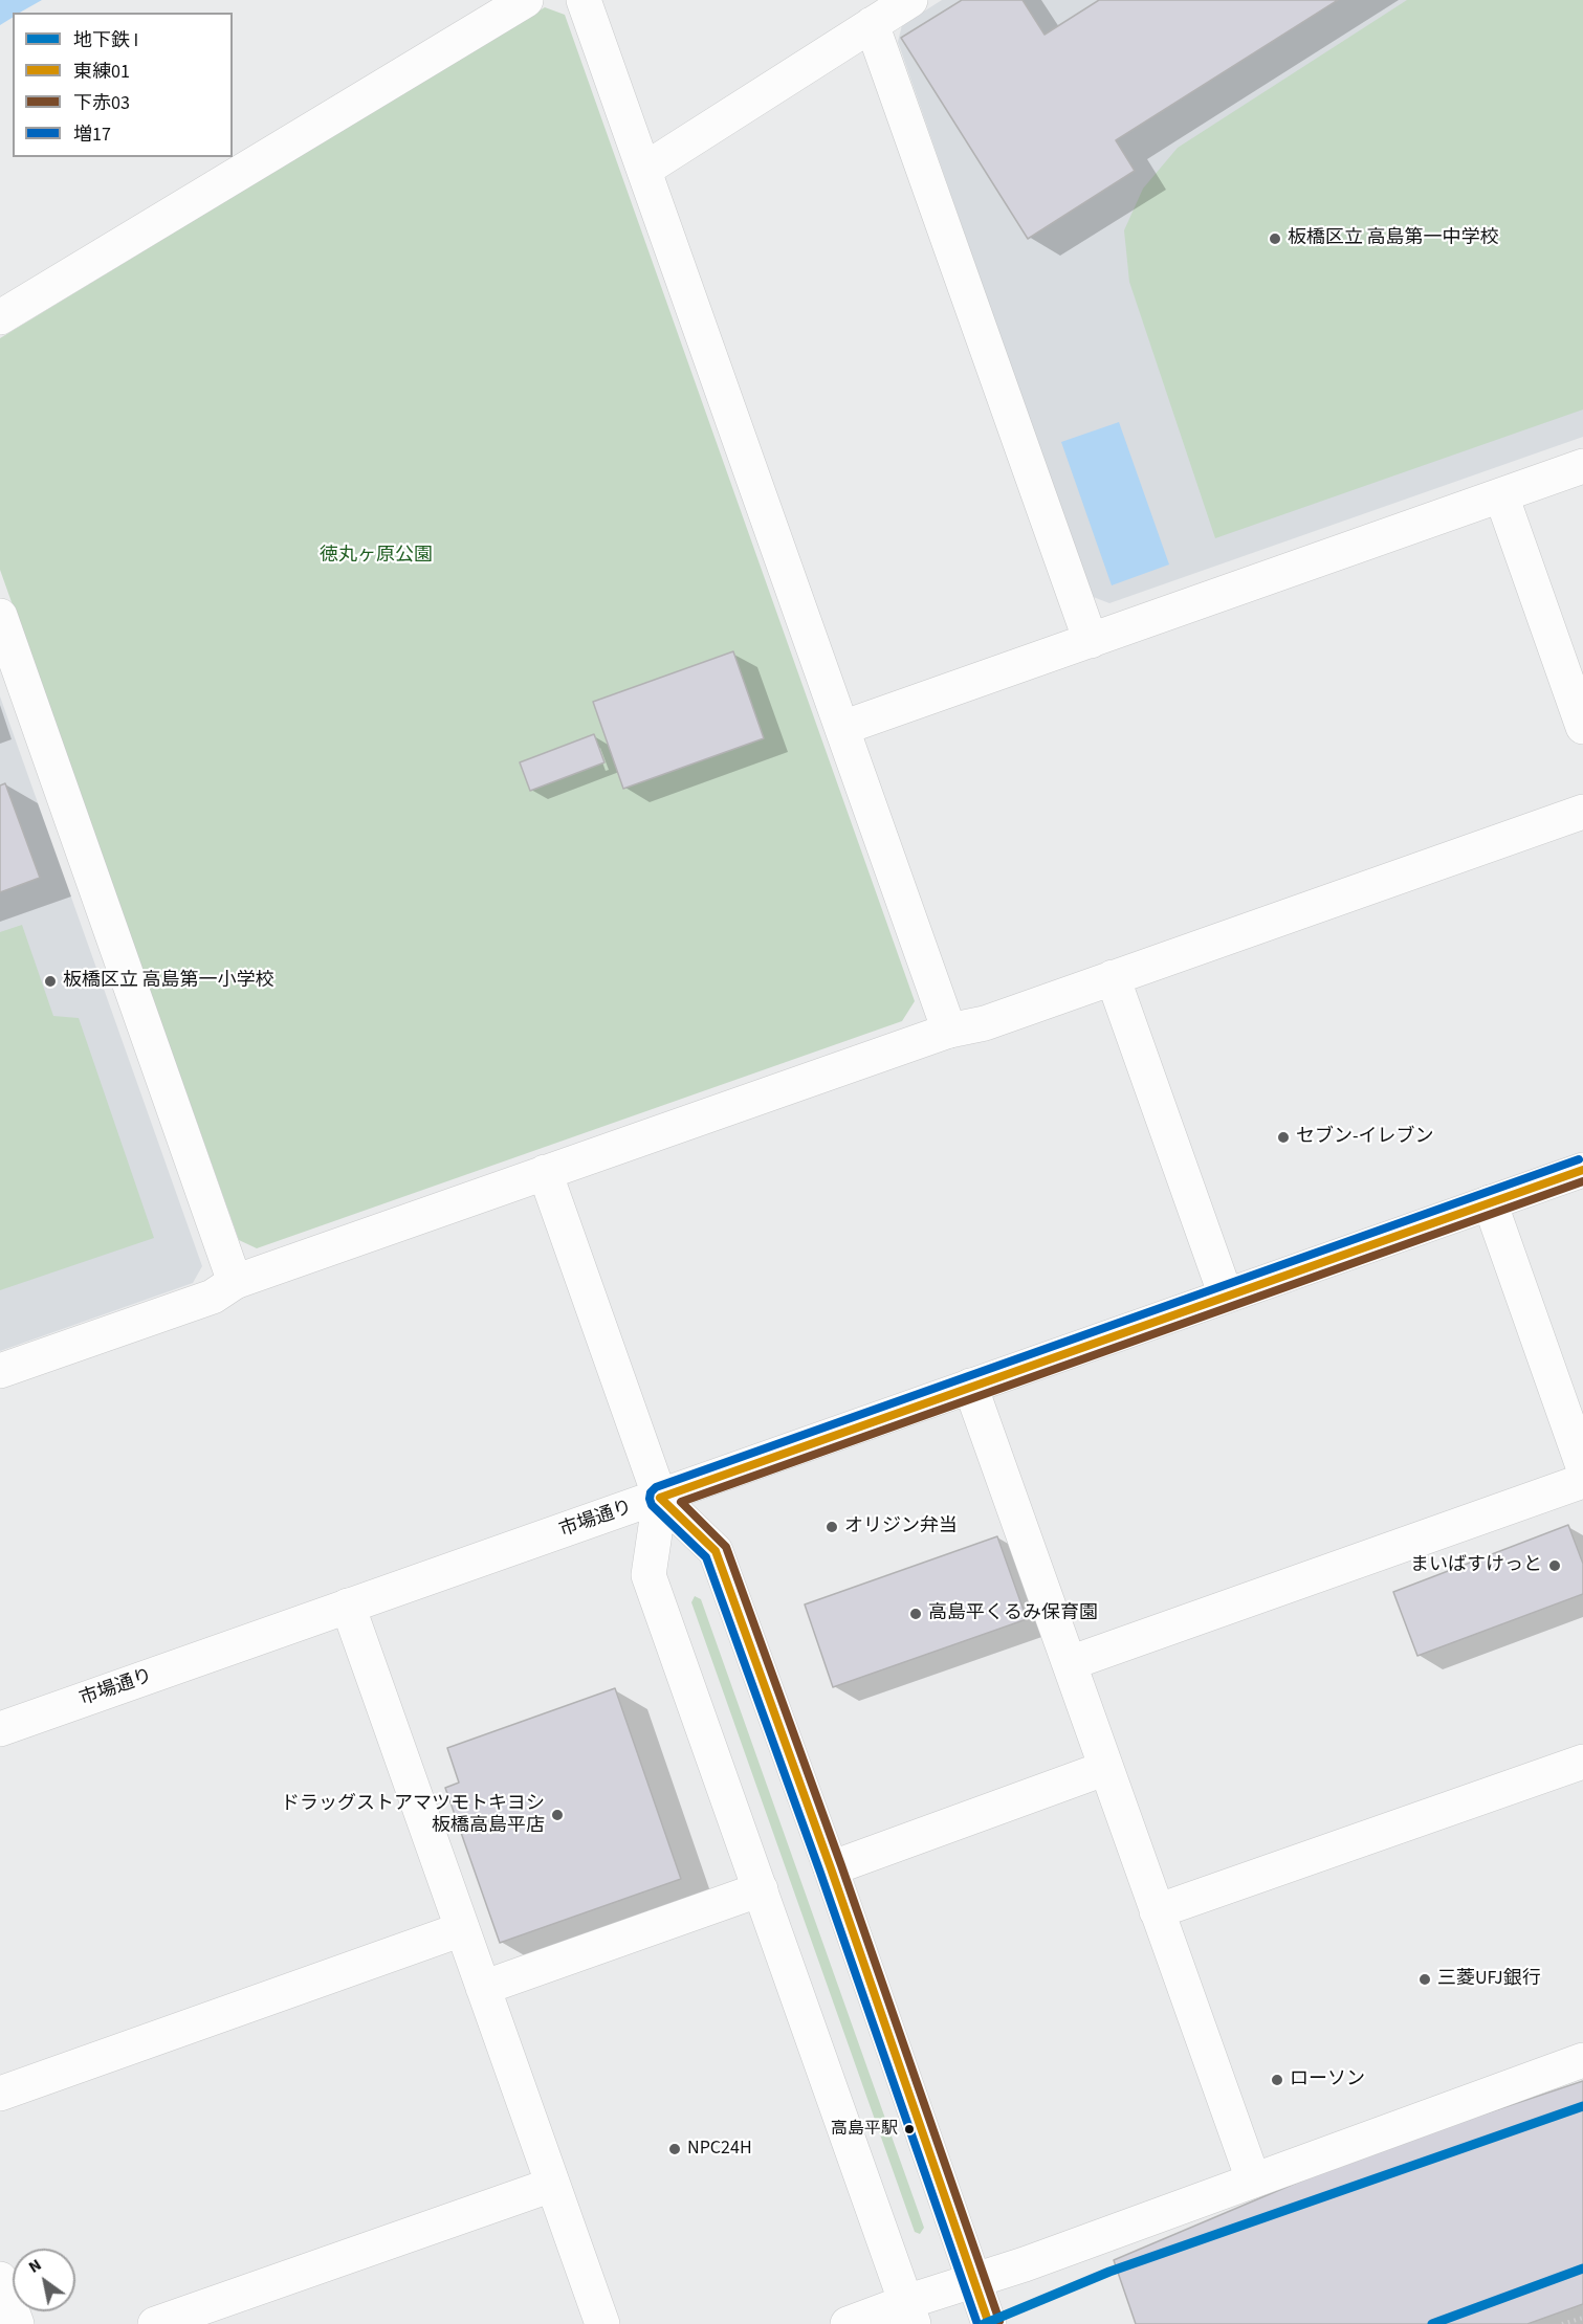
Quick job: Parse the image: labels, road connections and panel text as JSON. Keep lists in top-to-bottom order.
{
  "streets": {
    "street": ["市場通り"]
  },
  "parks": ["徳丸ヶ原公園"],
  "places": [
    "板橋区立 高島第一中学校",
    "板橋区立 高島第一小学校",
    "セブン-イレブン",
    "オリジン弁当",
    "まいばすけっと",
    "高島平くるみ保育園",
    "ドラッグストアマツモトキヨシ 板橋高島平店",
    "三菱UFJ銀行",
    "ローソン",
    "高島平駅",
    "NPC24H"
  ],
  "lines": [
    "transit line 増17",
    "transit line 東練01",
    "transit line 下赤03",
    "metro line I"
  ],
  "legend": [
    "地下鉄 I",
    "東練01",
    "下赤03",
    "増17"
  ],
  "north": "top left"
}
